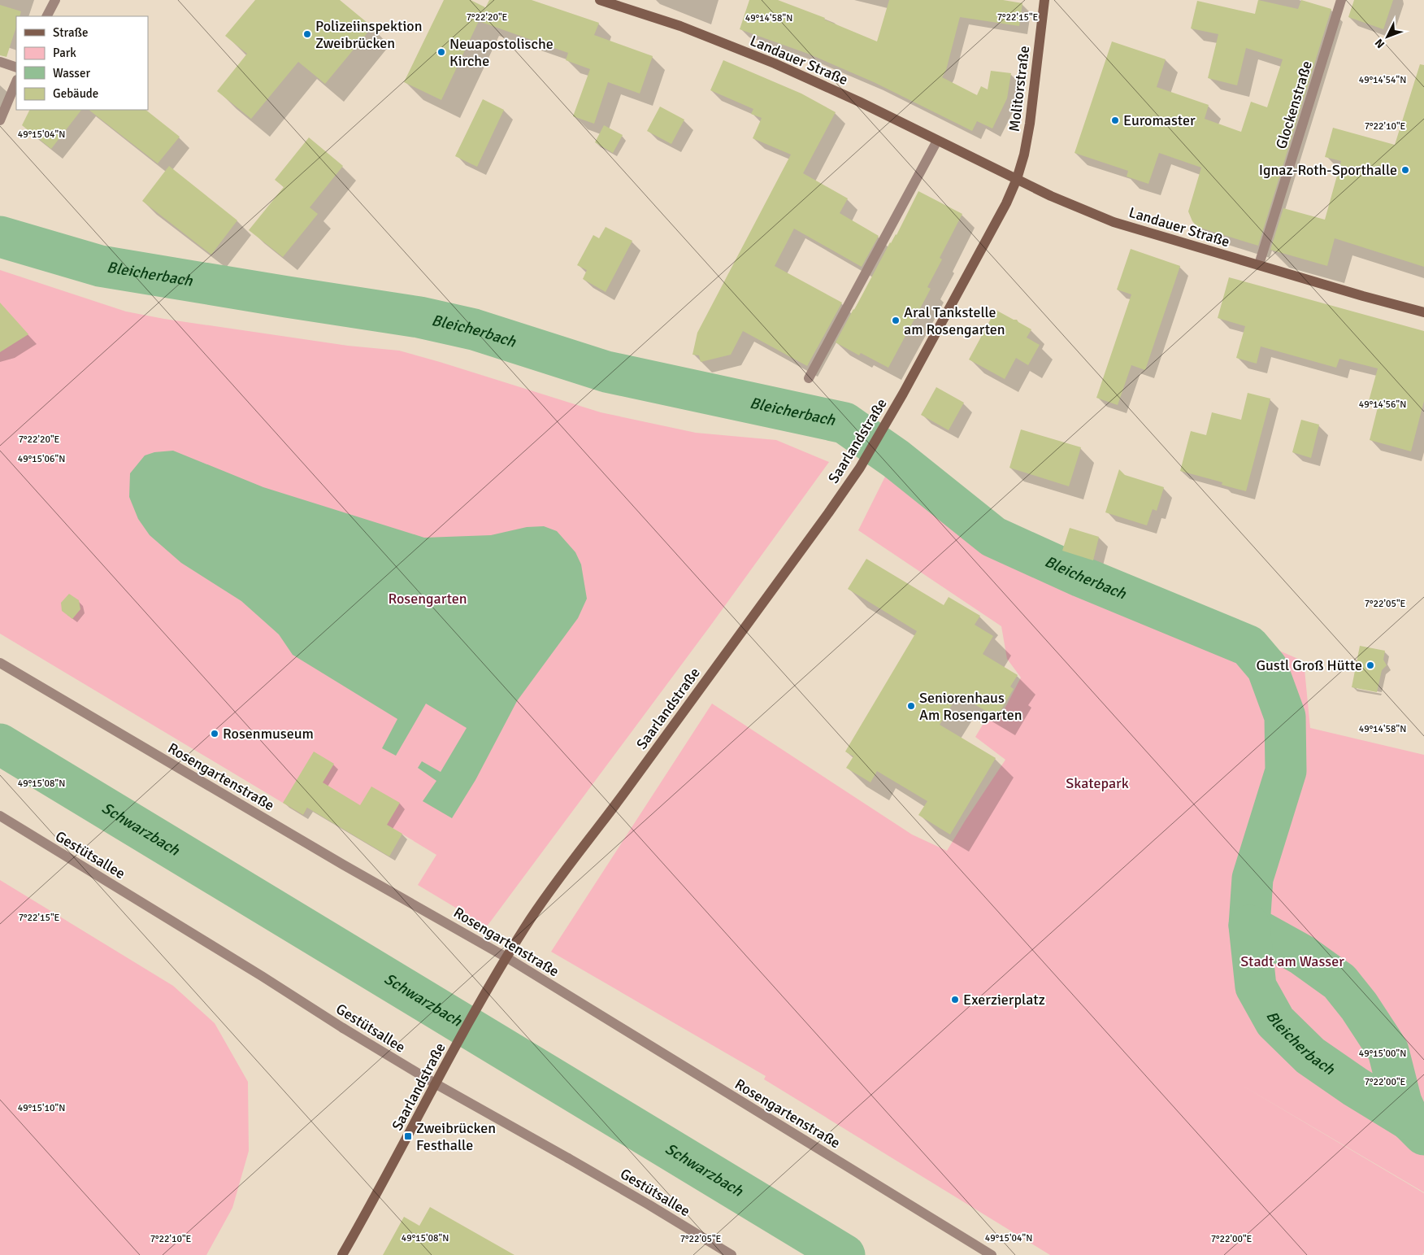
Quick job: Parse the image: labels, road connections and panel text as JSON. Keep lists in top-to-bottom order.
{
  "streets": {
    "main road": ["Landauer Straße", "Molitorstraße", "Saarlandstraße"],
    "street": ["Glockenstraße", "Rosengartenstraße", "Gestütsallee"]
  },
  "crossings": [
    ["Landauer Straße", "Molitorstraße"],
    ["Landauer Straße", "Glockenstraße"],
    ["Landauer Straße", "Saarlandstraße"],
    ["Molitorstraße", "Saarlandstraße"],
    ["Saarlandstraße", "Rosengartenstraße"],
    ["Saarlandstraße", "Gestütsallee"]
  ],
  "water": ["Bleicherbach", "Schwarzbach"],
  "parks": ["Rosengarten", "Skatepark", "Stadt am Wasser"],
  "places": {
    "other": [
      "Polizeiinspektion Zweibrücken",
      "Neuapostolische Kirche",
      "Euromaster",
      "Ignaz-Roth-Sporthalle",
      "Aral Tankstelle am Rosengarten",
      "Gustl Groß Hütte",
      "Seniorenhaus Am Rosengarten",
      "Rosenmuseum",
      "Exerzierplatz"
    ],
    "transit": ["Zweibrücken Festhalle"]
  },
  "legend": [
    "Straße",
    "Park",
    "Wasser",
    "Gebäude"
  ],
  "north": "bottom left",
  "coordinates": [
    "7°22'20\"E",
    "7°22'15\"E",
    "49°14'58\"N",
    "49°14'54\"N",
    "7°22'10\"E",
    "49°15'04\"N",
    "49°14'56\"N",
    "49°15'06\"N",
    "7°22'05\"E",
    "49°15'08\"N",
    "49°15'00\"N",
    "7°22'00\"E",
    "49°15'10\"N"
  ]
}
